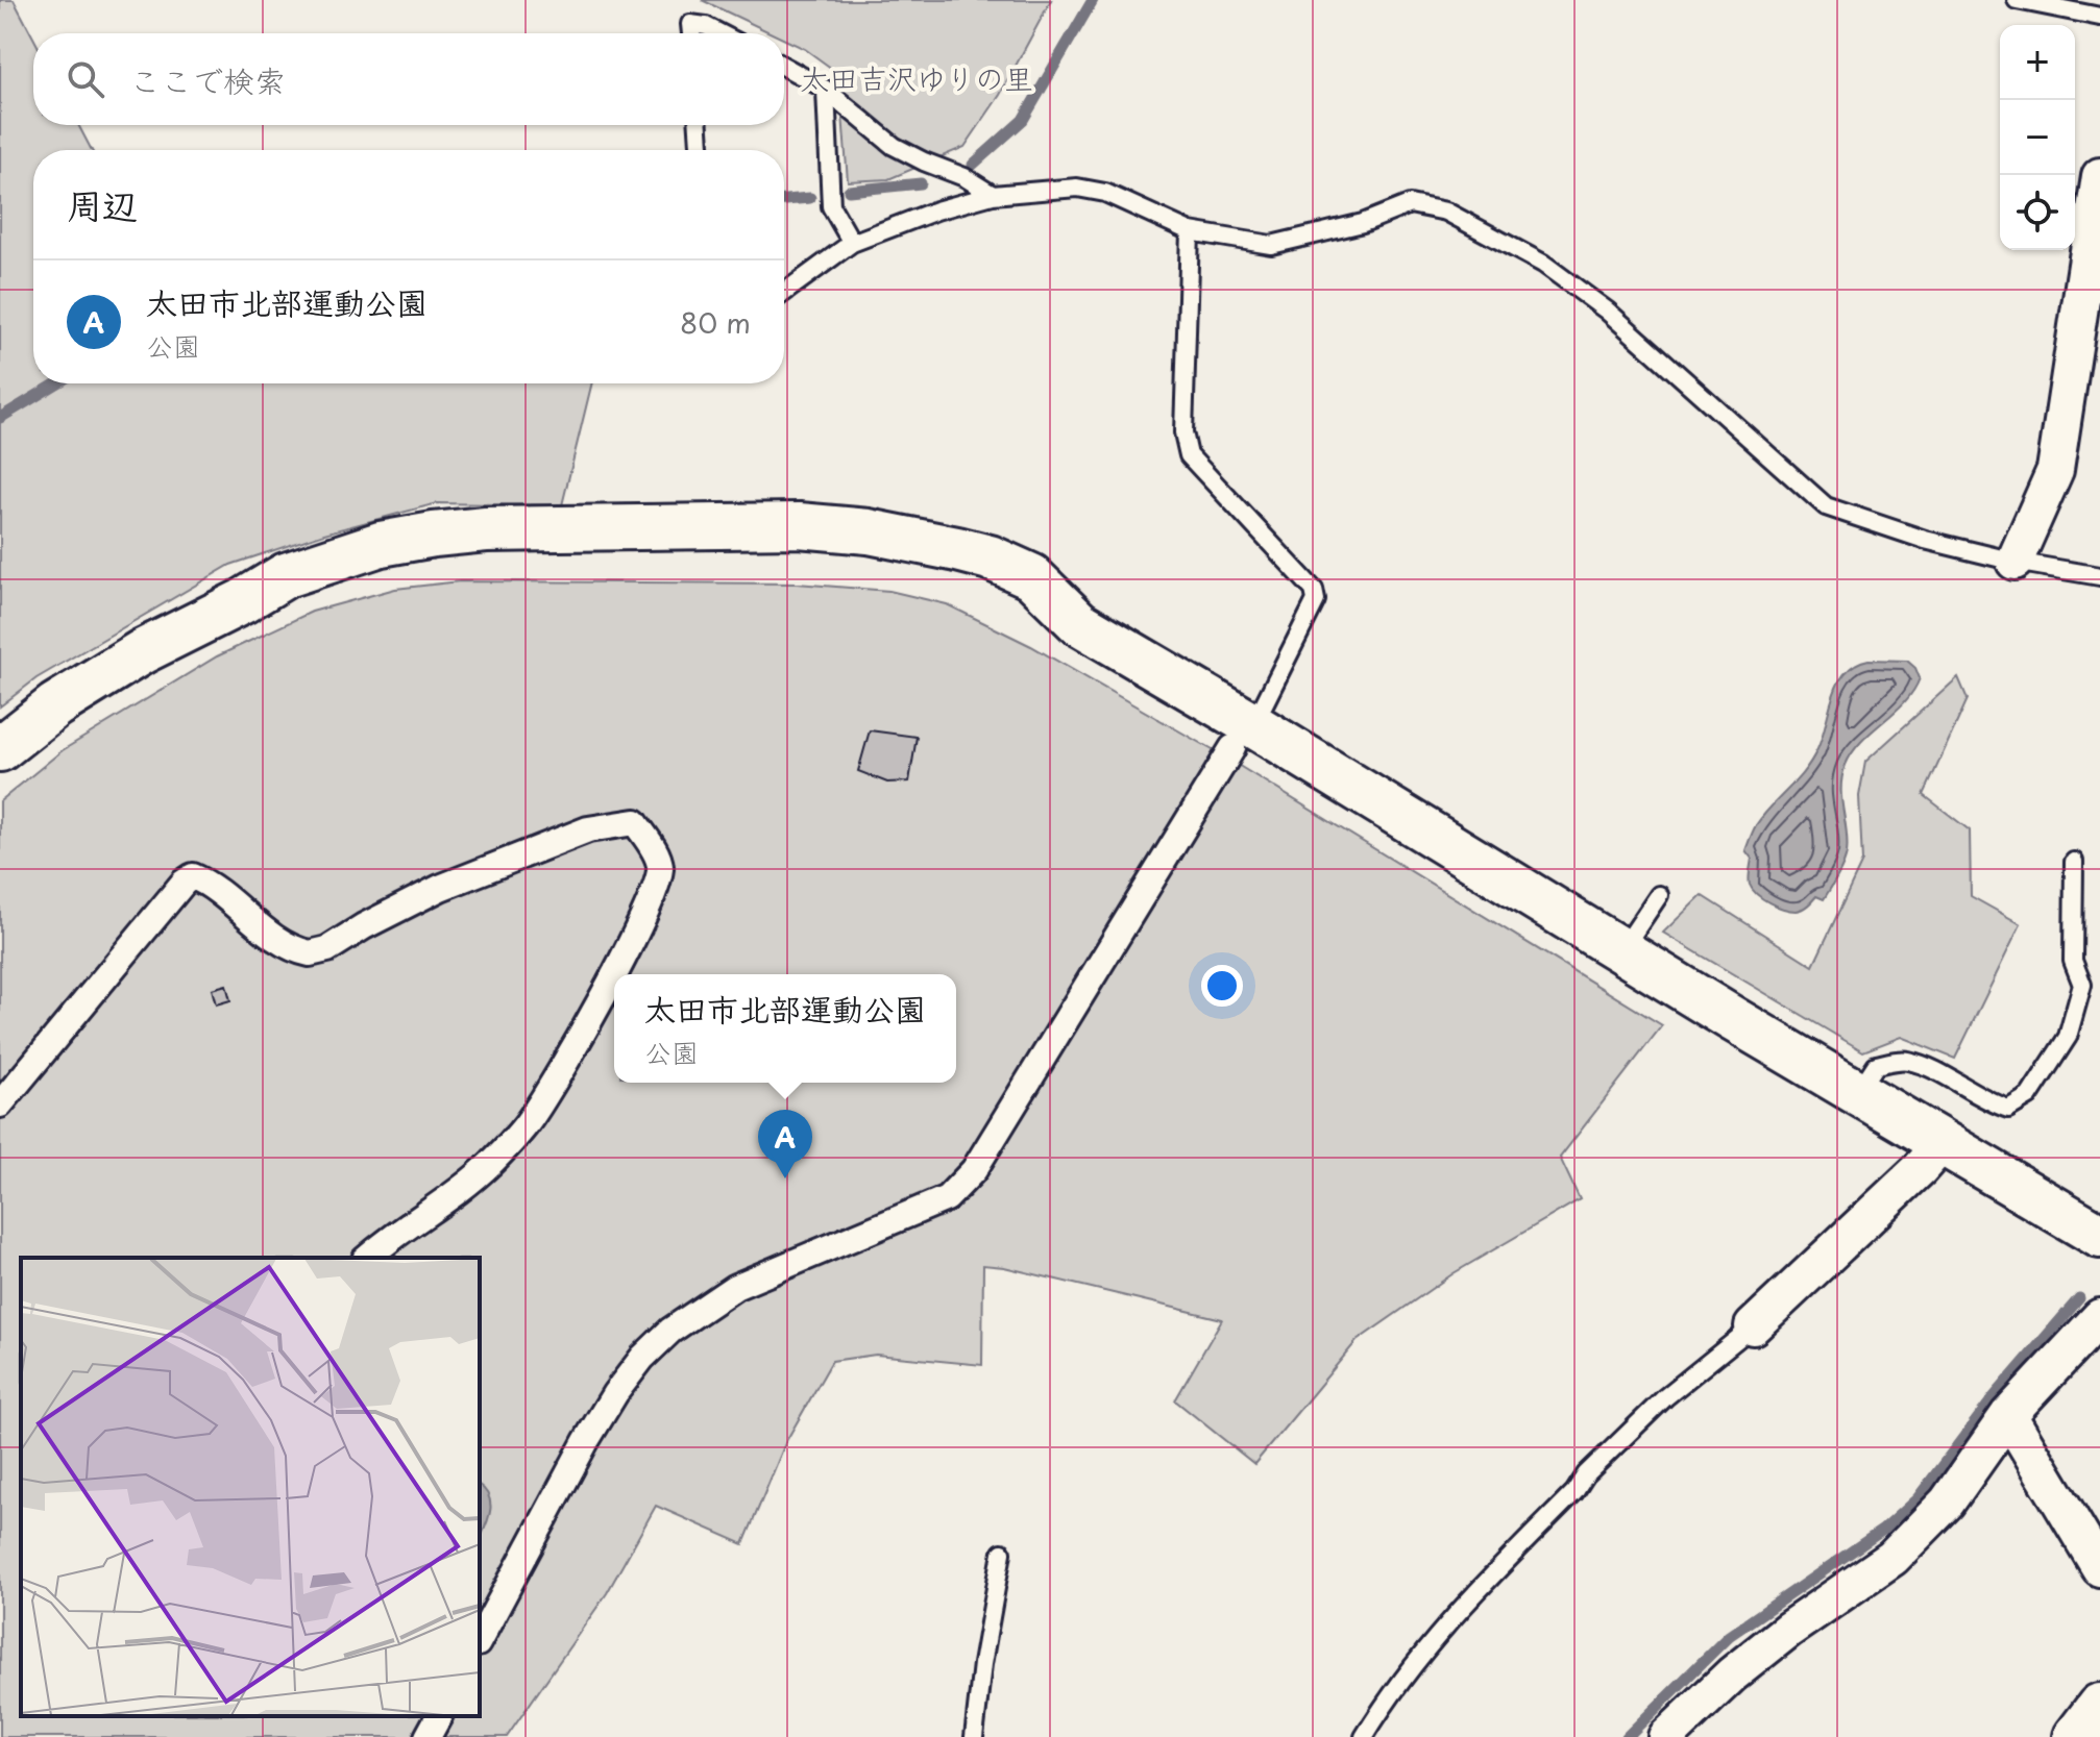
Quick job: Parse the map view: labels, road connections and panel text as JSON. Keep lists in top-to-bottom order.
{
  "parks": ["太田吉沢ゆりの里"],
  "page": {
    "map_buttons": ["+", "−"],
    "search": "ここで検索",
    "heading": "周辺",
    "list": [
      {
        "mark": "A",
        "name": "太田市北部運動公園",
        "note": "公園",
        "value": "80 m"
      }
    ],
    "popup": ["太田市北部運動公園", "公園"],
    "pins": "A"
  }
}
